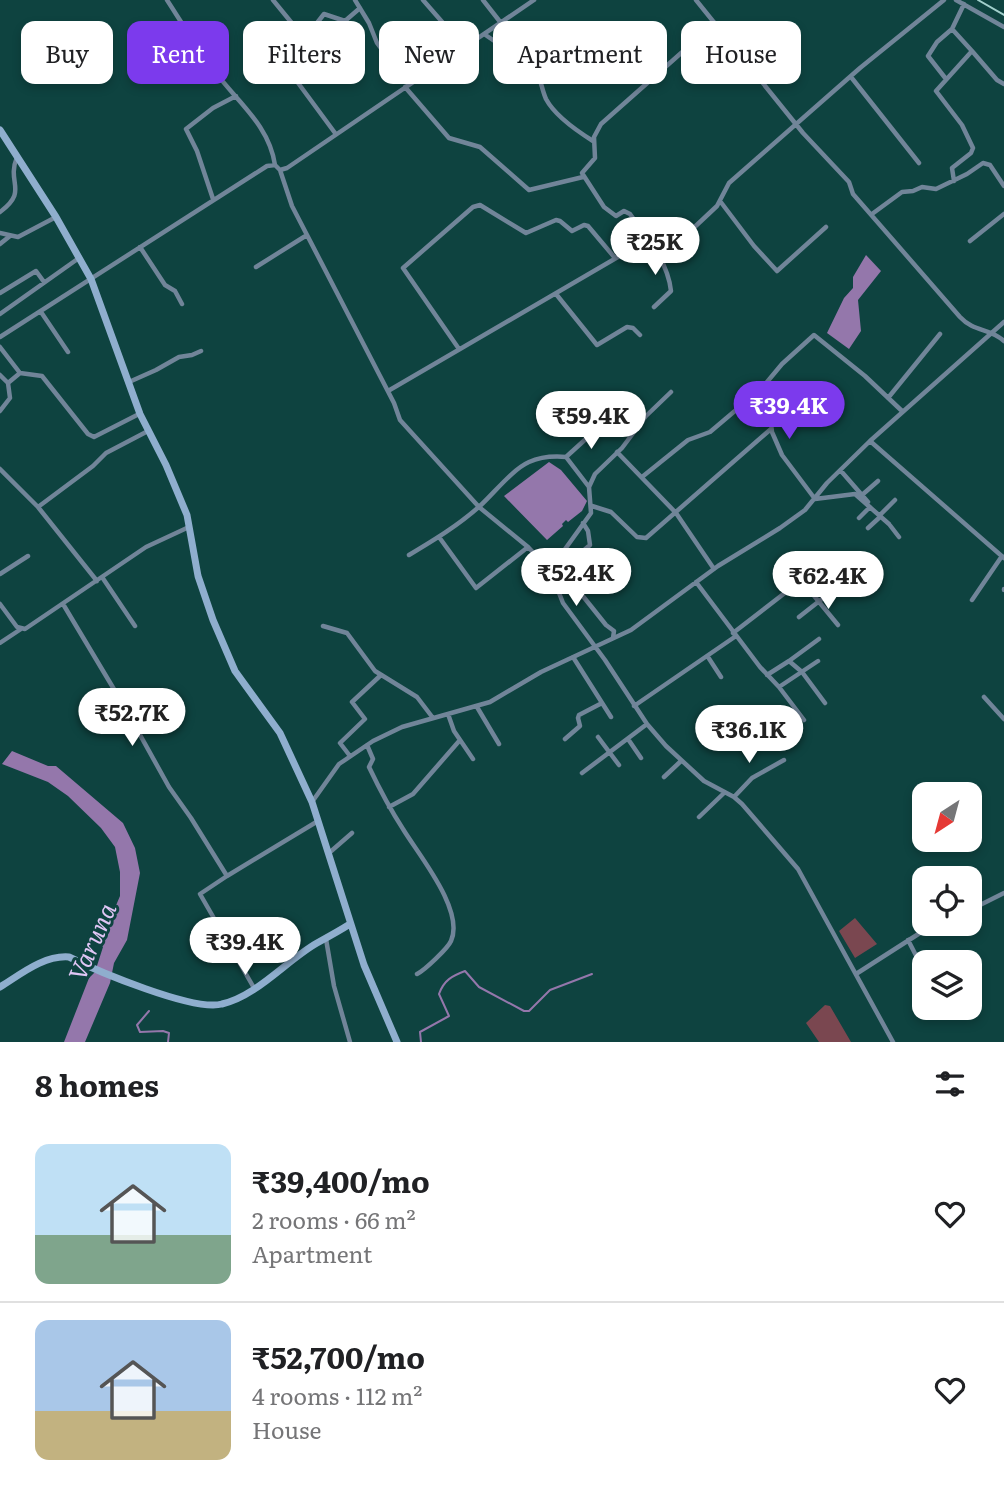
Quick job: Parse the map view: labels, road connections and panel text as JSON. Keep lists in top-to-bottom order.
{
  "water": ["Varuna"],
  "north": "bottom left",
  "page": {
    "chip": [
      "Buy",
      "Rent",
      "Filters",
      "New",
      "Apartment",
      "House"
    ],
    "price": [
      "₹25K",
      "₹39.4K",
      "₹59.4K",
      "₹52.4K",
      "₹62.4K",
      "₹52.7K",
      "₹36.1K",
      "₹39.4K"
    ],
    "heading": "8 homes",
    "list": [
      {
        "name": "₹39,400/mo",
        "note": "2 rooms · 66 m² · Apartment"
      },
      {
        "name": "₹52,700/mo",
        "note": "4 rooms · 112 m² · House"
      }
    ]
  }
}
